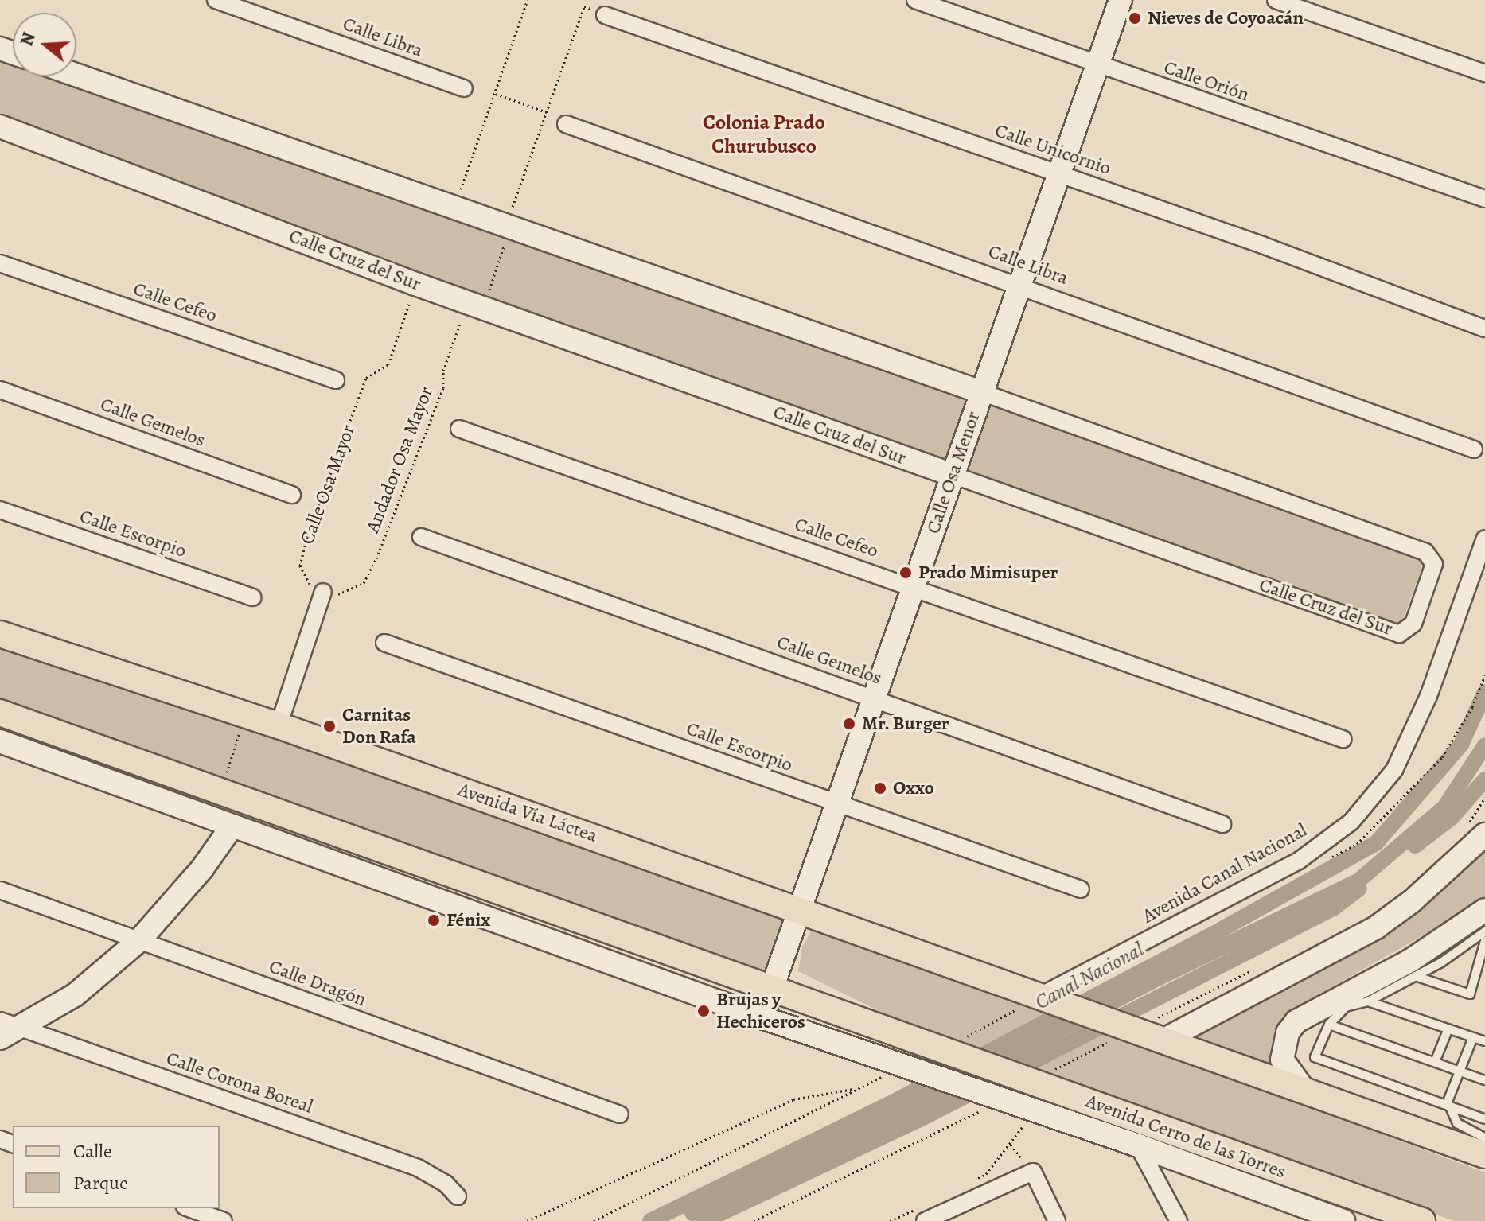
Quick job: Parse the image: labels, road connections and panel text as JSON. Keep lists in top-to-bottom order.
{
  "streets": {
    "main road": ["Avenida Vía Láctea", "Avenida Cerro de las Torres"],
    "street": [
      "Calle Libra",
      "Calle Orión",
      "Calle Unicornio",
      "Calle Cruz del Sur",
      "Calle Cefeo",
      "Calle Gemelos",
      "Calle Osa Menor",
      "Calle Escorpio",
      "Avenida Canal Nacional",
      "Calle Dragón",
      "Calle Corona Boreal"
    ],
    "path": ["Andador Osa Mayor", "Calle Osa Mayor"]
  },
  "crossings": [
    ["Calle Libra", "Calle Osa Menor"],
    ["Calle Orión", "Calle Osa Menor"],
    ["Calle Unicornio", "Andador Osa Mayor"],
    ["Calle Unicornio", "Calle Osa Menor"],
    ["Calle Cruz del Sur", "Andador Osa Mayor"],
    ["Calle Cruz del Sur", "Calle Osa Menor"],
    ["Calle Cruz del Sur", "Calle Osa Mayor"],
    ["Calle Cefeo", "Calle Osa Menor"],
    ["Calle Gemelos", "Calle Osa Menor"],
    ["Andador Osa Mayor", "Calle Osa Mayor"],
    ["Calle Osa Menor", "Calle Escorpio"],
    ["Calle Osa Menor", "Avenida Vía Láctea"],
    ["Calle Osa Menor", "Avenida Cerro de las Torres"],
    ["Avenida Vía Láctea", "Avenida Canal Nacional"]
  ],
  "districts": ["Colonia Prado Churubusco"],
  "water": ["Canal Nacional"],
  "places": [
    "Nieves de Coyoacán",
    "Prado Mimisuper",
    "Mr. Burger",
    "Carnitas Don Rafa",
    "Oxxo",
    "Fénix",
    "Brujas y Hechiceros"
  ],
  "legend": ["Calle", "Parque"],
  "north": "left"
}
